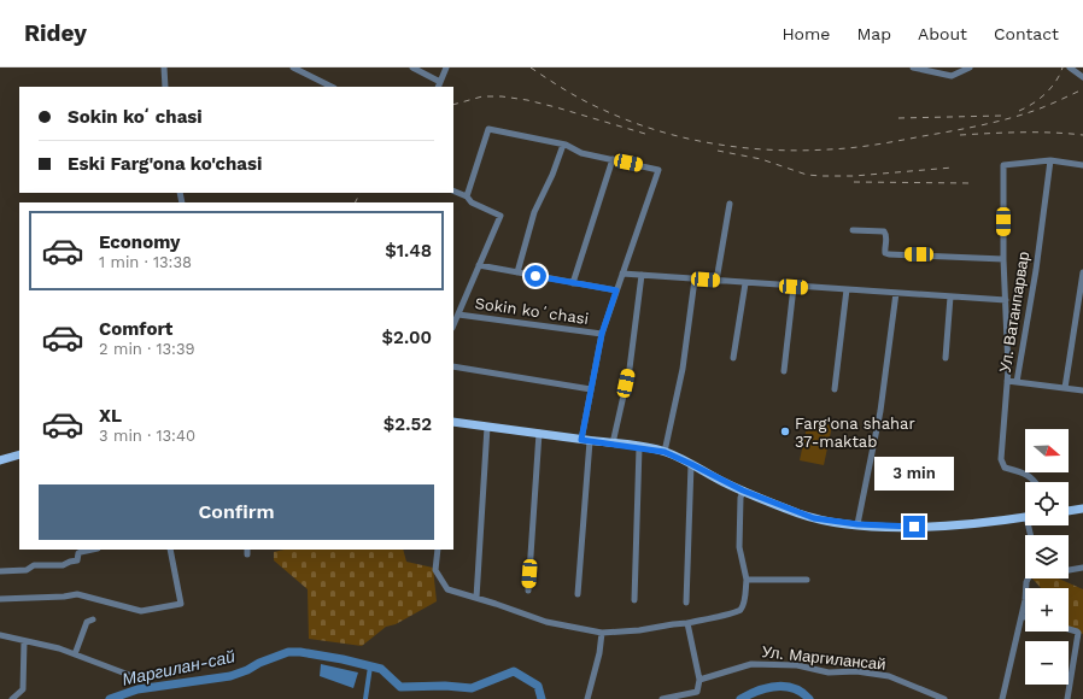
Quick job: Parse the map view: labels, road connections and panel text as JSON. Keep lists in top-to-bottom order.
{
  "streets": {
    "street": ["Sokin koʻchasi", "Ул. Ватанпарвар", "Ул. Маргилансай"]
  },
  "water": ["Маргилан-сай"],
  "places": ["Farg'ona shahar 37-maktab"],
  "north": "right",
  "page": {
    "header": "Ridey",
    "nav": [
      "Home",
      "Map",
      "About",
      "Contact"
    ],
    "banner": ["Sokin koʻchasi", "Eski Farg'ona ko'chasi"],
    "list": [
      {
        "name": "Economy",
        "note": "1 min · 13:38",
        "value": "$1.48"
      },
      {
        "name": "Comfort",
        "note": "2 min · 13:39",
        "value": "$2.00"
      },
      {
        "name": "XL",
        "note": "3 min · 13:40",
        "value": "$2.52"
      }
    ],
    "map_buttons": ["+", "−"],
    "bubble": "3 min",
    "buttons": "Confirm"
  }
}
